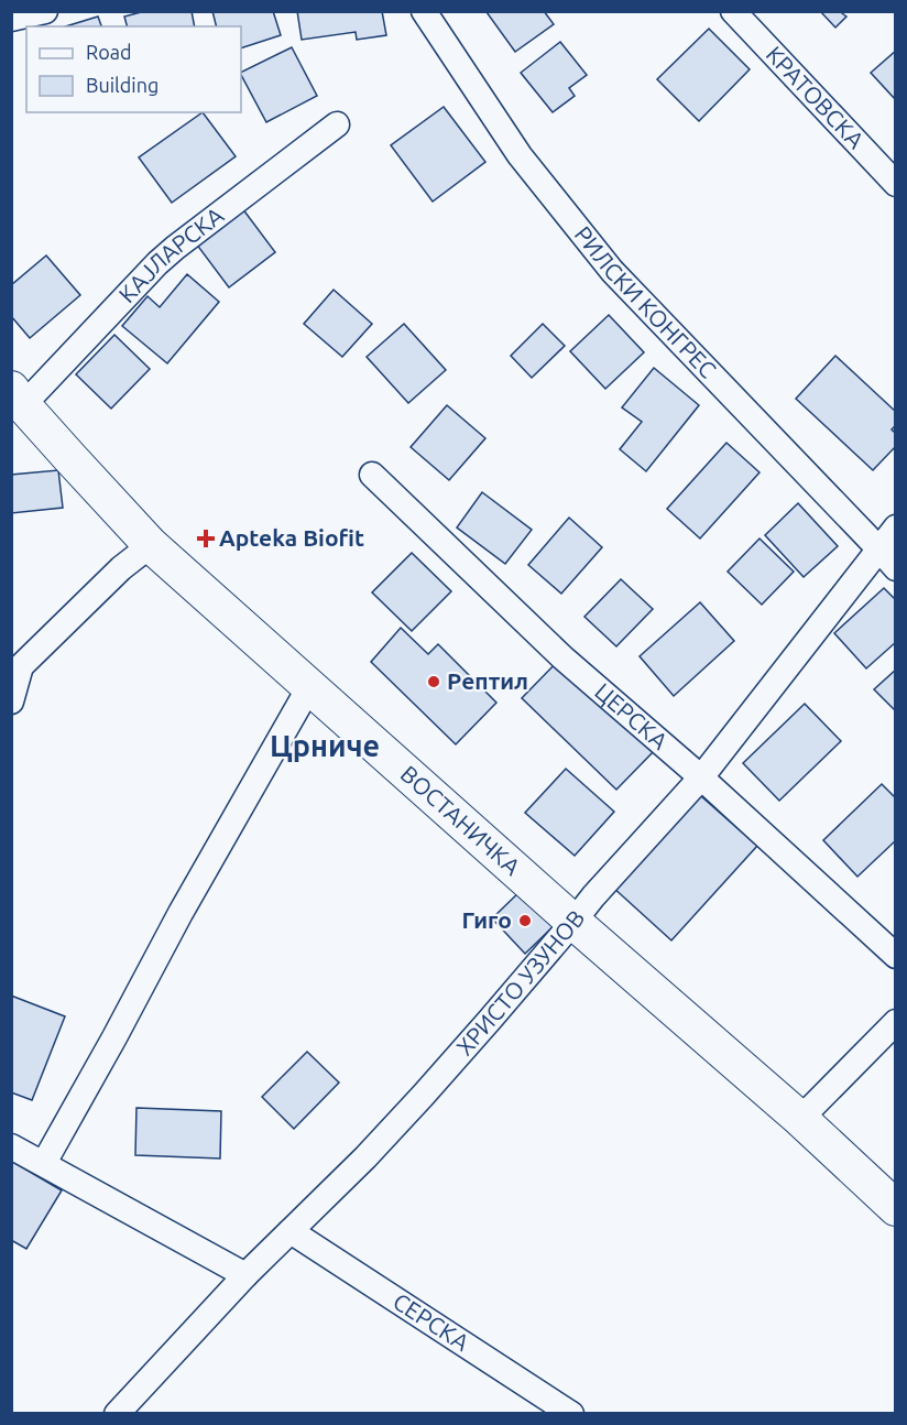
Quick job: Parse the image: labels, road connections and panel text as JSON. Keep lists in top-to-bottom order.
{
  "streets": {
    "street": [
      "КРАТОВСКА",
      "КАЈЛАРСКА",
      "РИЛСКИ КОНГРЕС",
      "ЦЕРСКА",
      "ВОСТАНИЧКА",
      "ХРИСТО УЗУНОВ",
      "СЕРСКА"
    ]
  },
  "crossings": [
    ["КАЈЛАРСКА", "ВОСТАНИЧКА"],
    ["РИЛСКИ КОНГРЕС", "ХРИСТО УЗУНОВ"],
    ["ЦЕРСКА", "ХРИСТО УЗУНОВ"],
    ["ВОСТАНИЧКА", "ХРИСТО УЗУНОВ"],
    ["ХРИСТО УЗУНОВ", "СЕРСКА"]
  ],
  "districts": ["Црниче"],
  "places": {
    "health": ["Apteka Biofit"],
    "other": ["Рептил", "Гиго"]
  },
  "legend": ["Road", "Building"]
}
